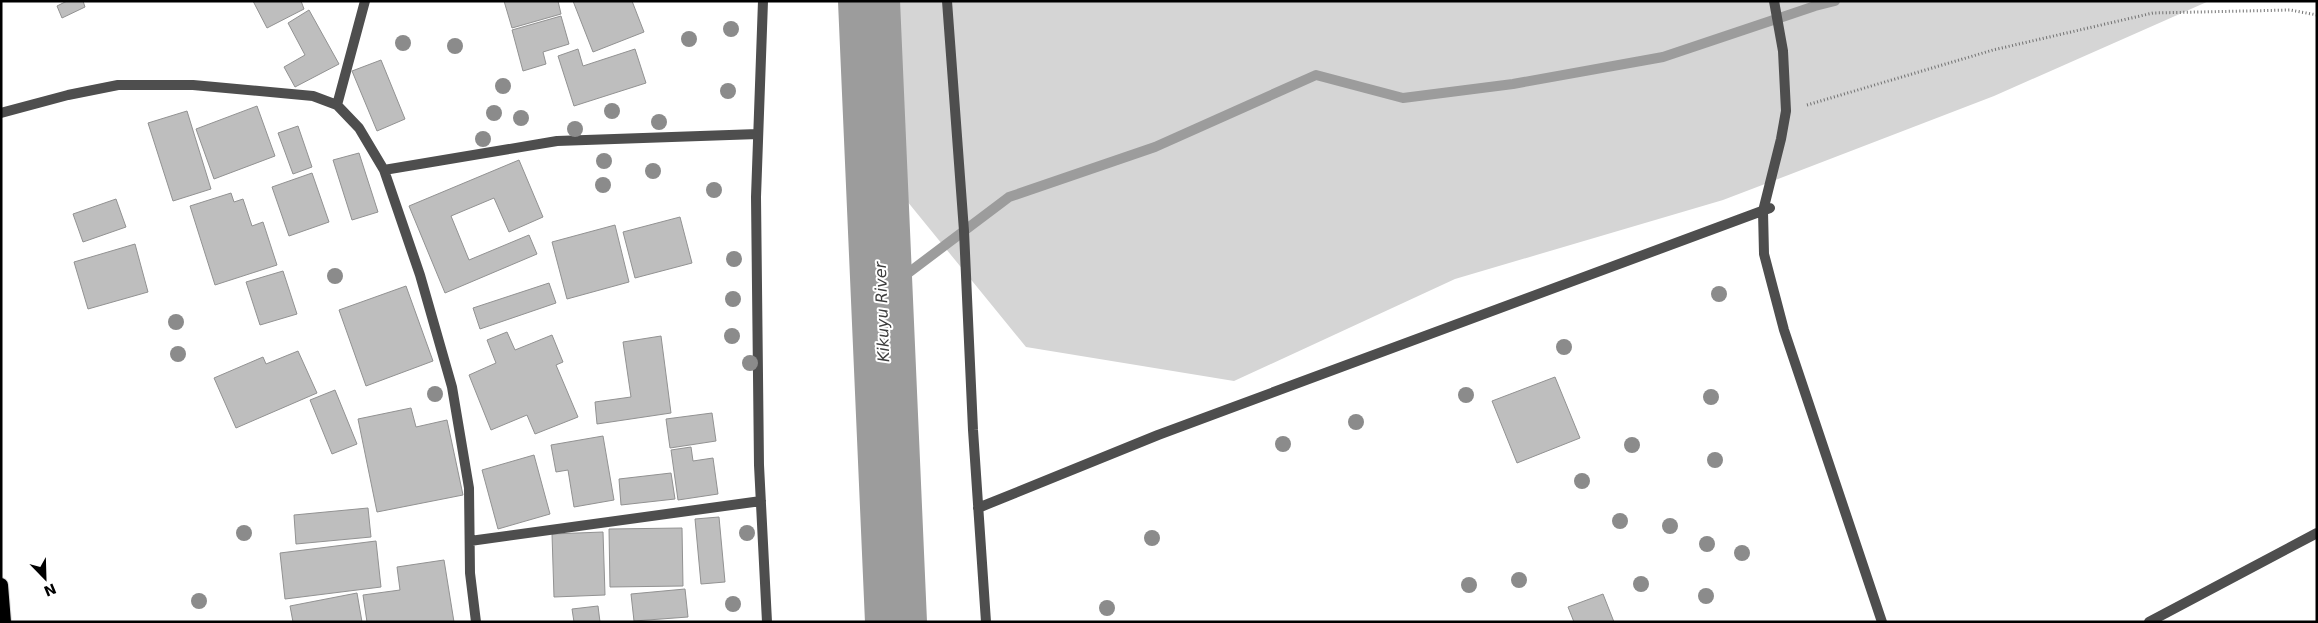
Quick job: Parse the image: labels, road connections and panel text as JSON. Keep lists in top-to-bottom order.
{
  "water": ["Kikuyu River"],
  "north": "bottom right"
}
